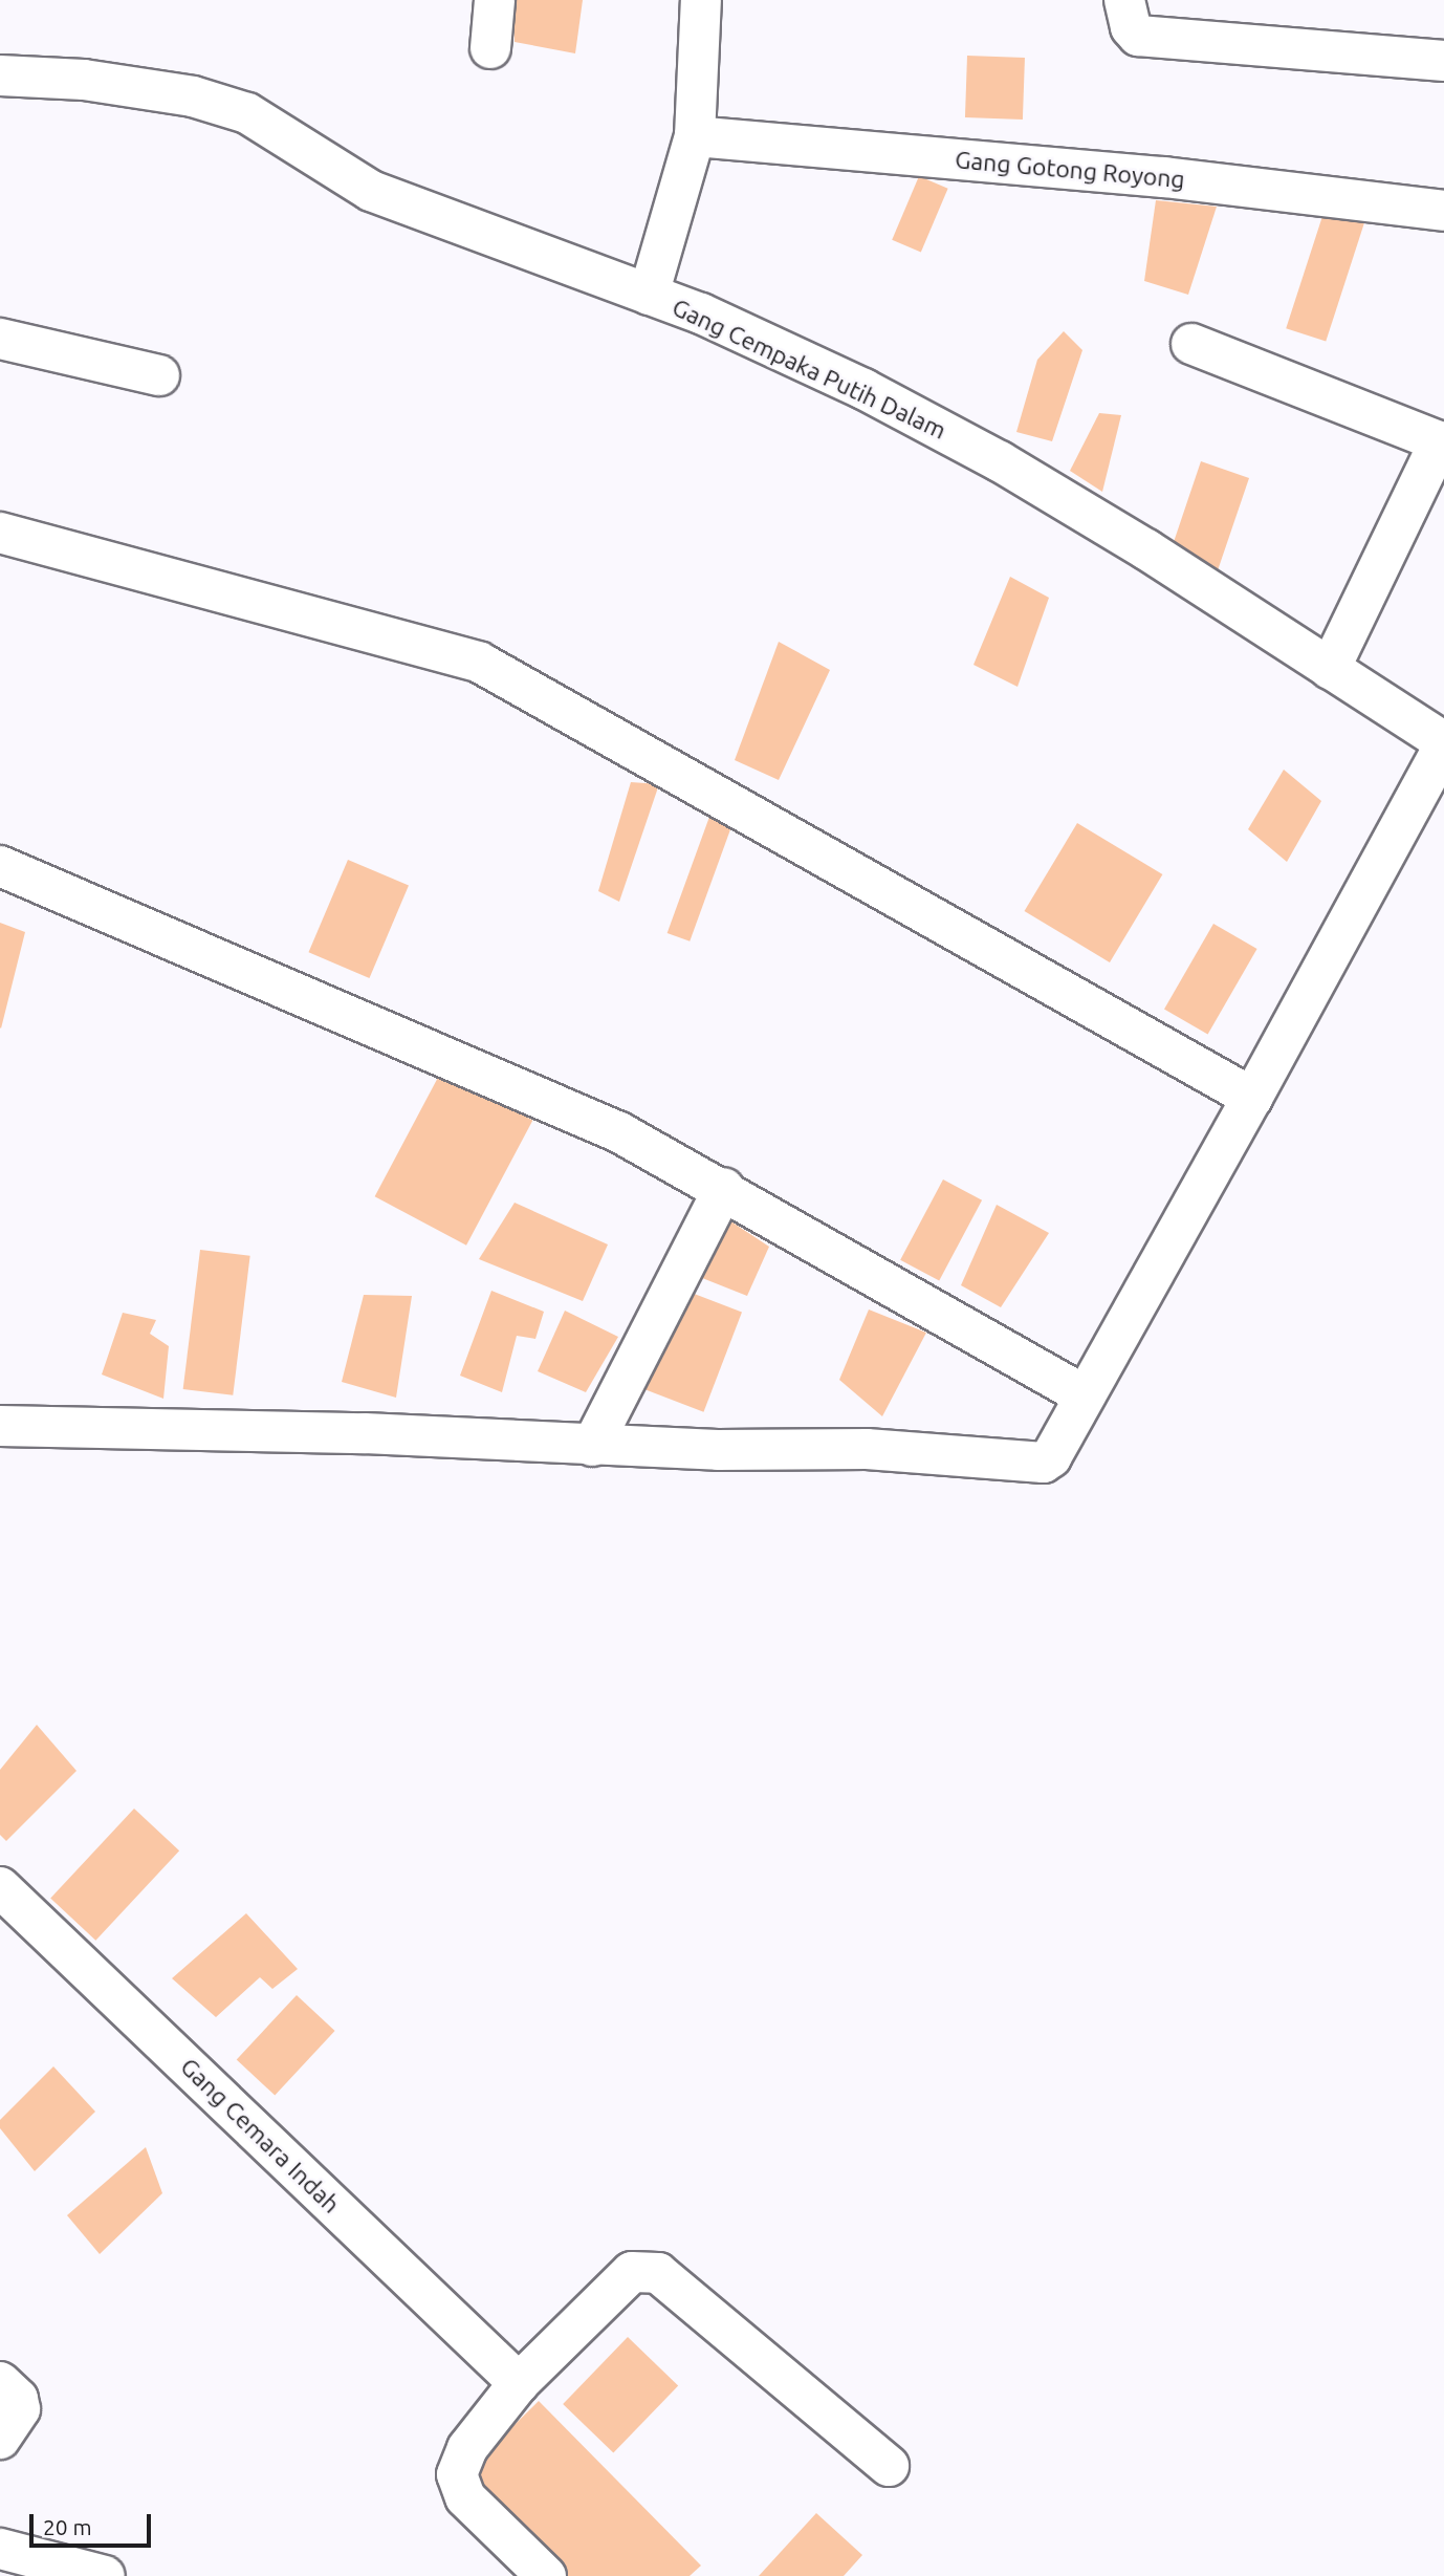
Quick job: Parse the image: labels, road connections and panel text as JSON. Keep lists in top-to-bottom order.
{
  "streets": {
    "street": ["Gang Gotong Royong", "Gang Cempaka Putih Dalam", "Gang Cemara Indah"]
  },
  "scale_bar": "20 m"
}
